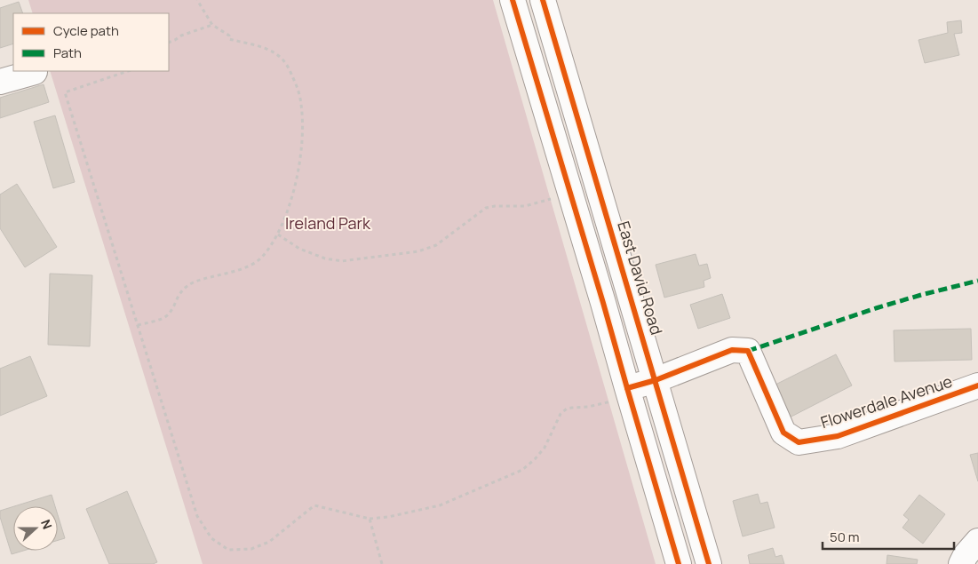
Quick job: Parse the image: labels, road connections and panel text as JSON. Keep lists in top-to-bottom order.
{
  "streets": {
    "street": ["East David Road", "Flowerdale Avenue"]
  },
  "crossings": [
    ["East David Road", "Flowerdale Avenue"]
  ],
  "parks": ["Ireland Park"],
  "legend": ["Cycle path", "Path"],
  "scale_bar": "50 m",
  "north": "right"
}
